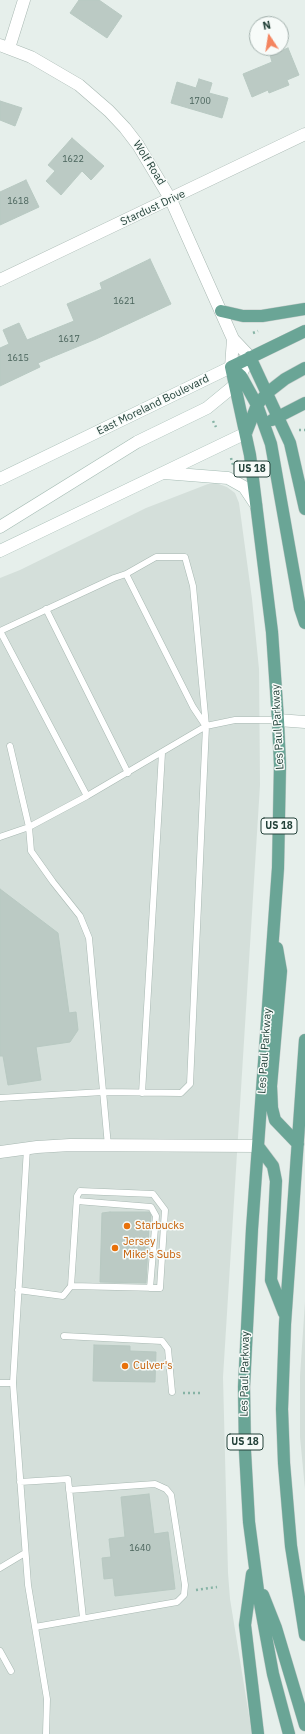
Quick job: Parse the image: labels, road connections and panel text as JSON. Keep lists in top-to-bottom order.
{
  "streets": {
    "main road": ["East Moreland Boulevard", "US 18", "Les Paul Parkway"],
    "street": ["Wolf Road", "Stardust Drive"]
  },
  "crossings": [
    ["Wolf Road", "Stardust Drive"],
    ["Wolf Road", "East Moreland Boulevard"],
    ["Wolf Road", "Les Paul Parkway"],
    ["East Moreland Boulevard", "Les Paul Parkway"]
  ],
  "places": ["Starbucks", "Jersey Mike's Subs", "Culver's"],
  "house_numbers": [
    "1700",
    "1622",
    "1618",
    "1621",
    "1617",
    "1615",
    "1640"
  ],
  "north": "top"
}
